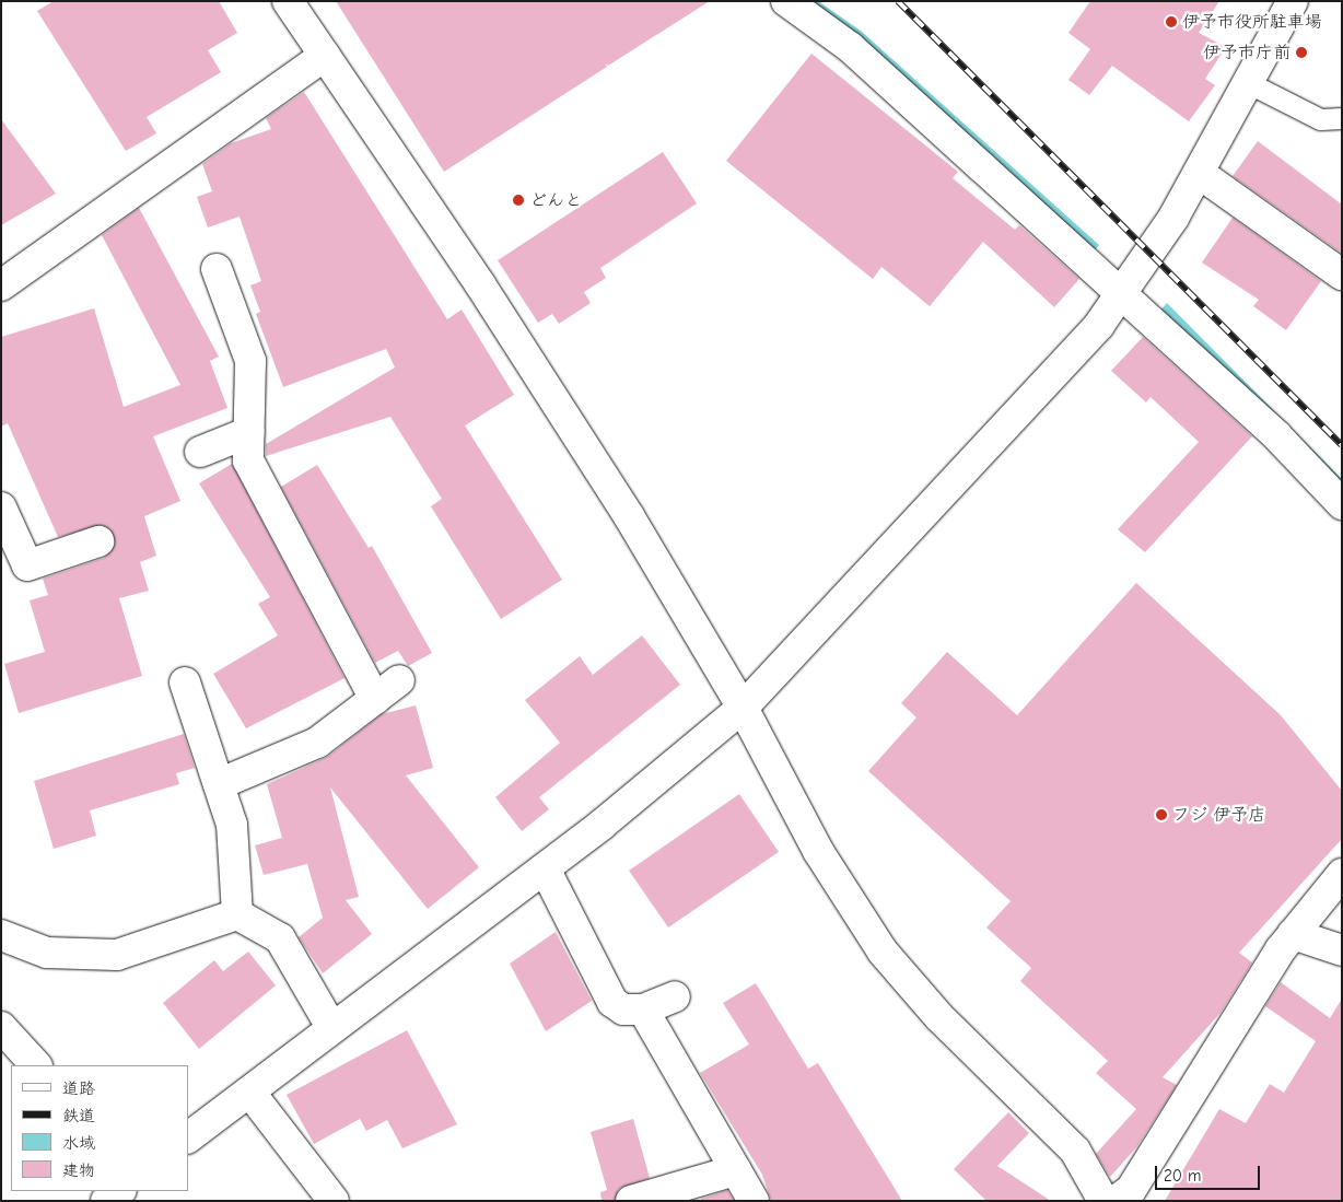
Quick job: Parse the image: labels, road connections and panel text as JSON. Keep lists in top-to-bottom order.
{
  "places": [
    "伊予市役所駐車場",
    "伊予市庁前",
    "どんと",
    "フジ 伊予店"
  ],
  "legend": [
    "道路",
    "鉄道",
    "水域",
    "建物"
  ],
  "scale_bar": "20 m"
}
